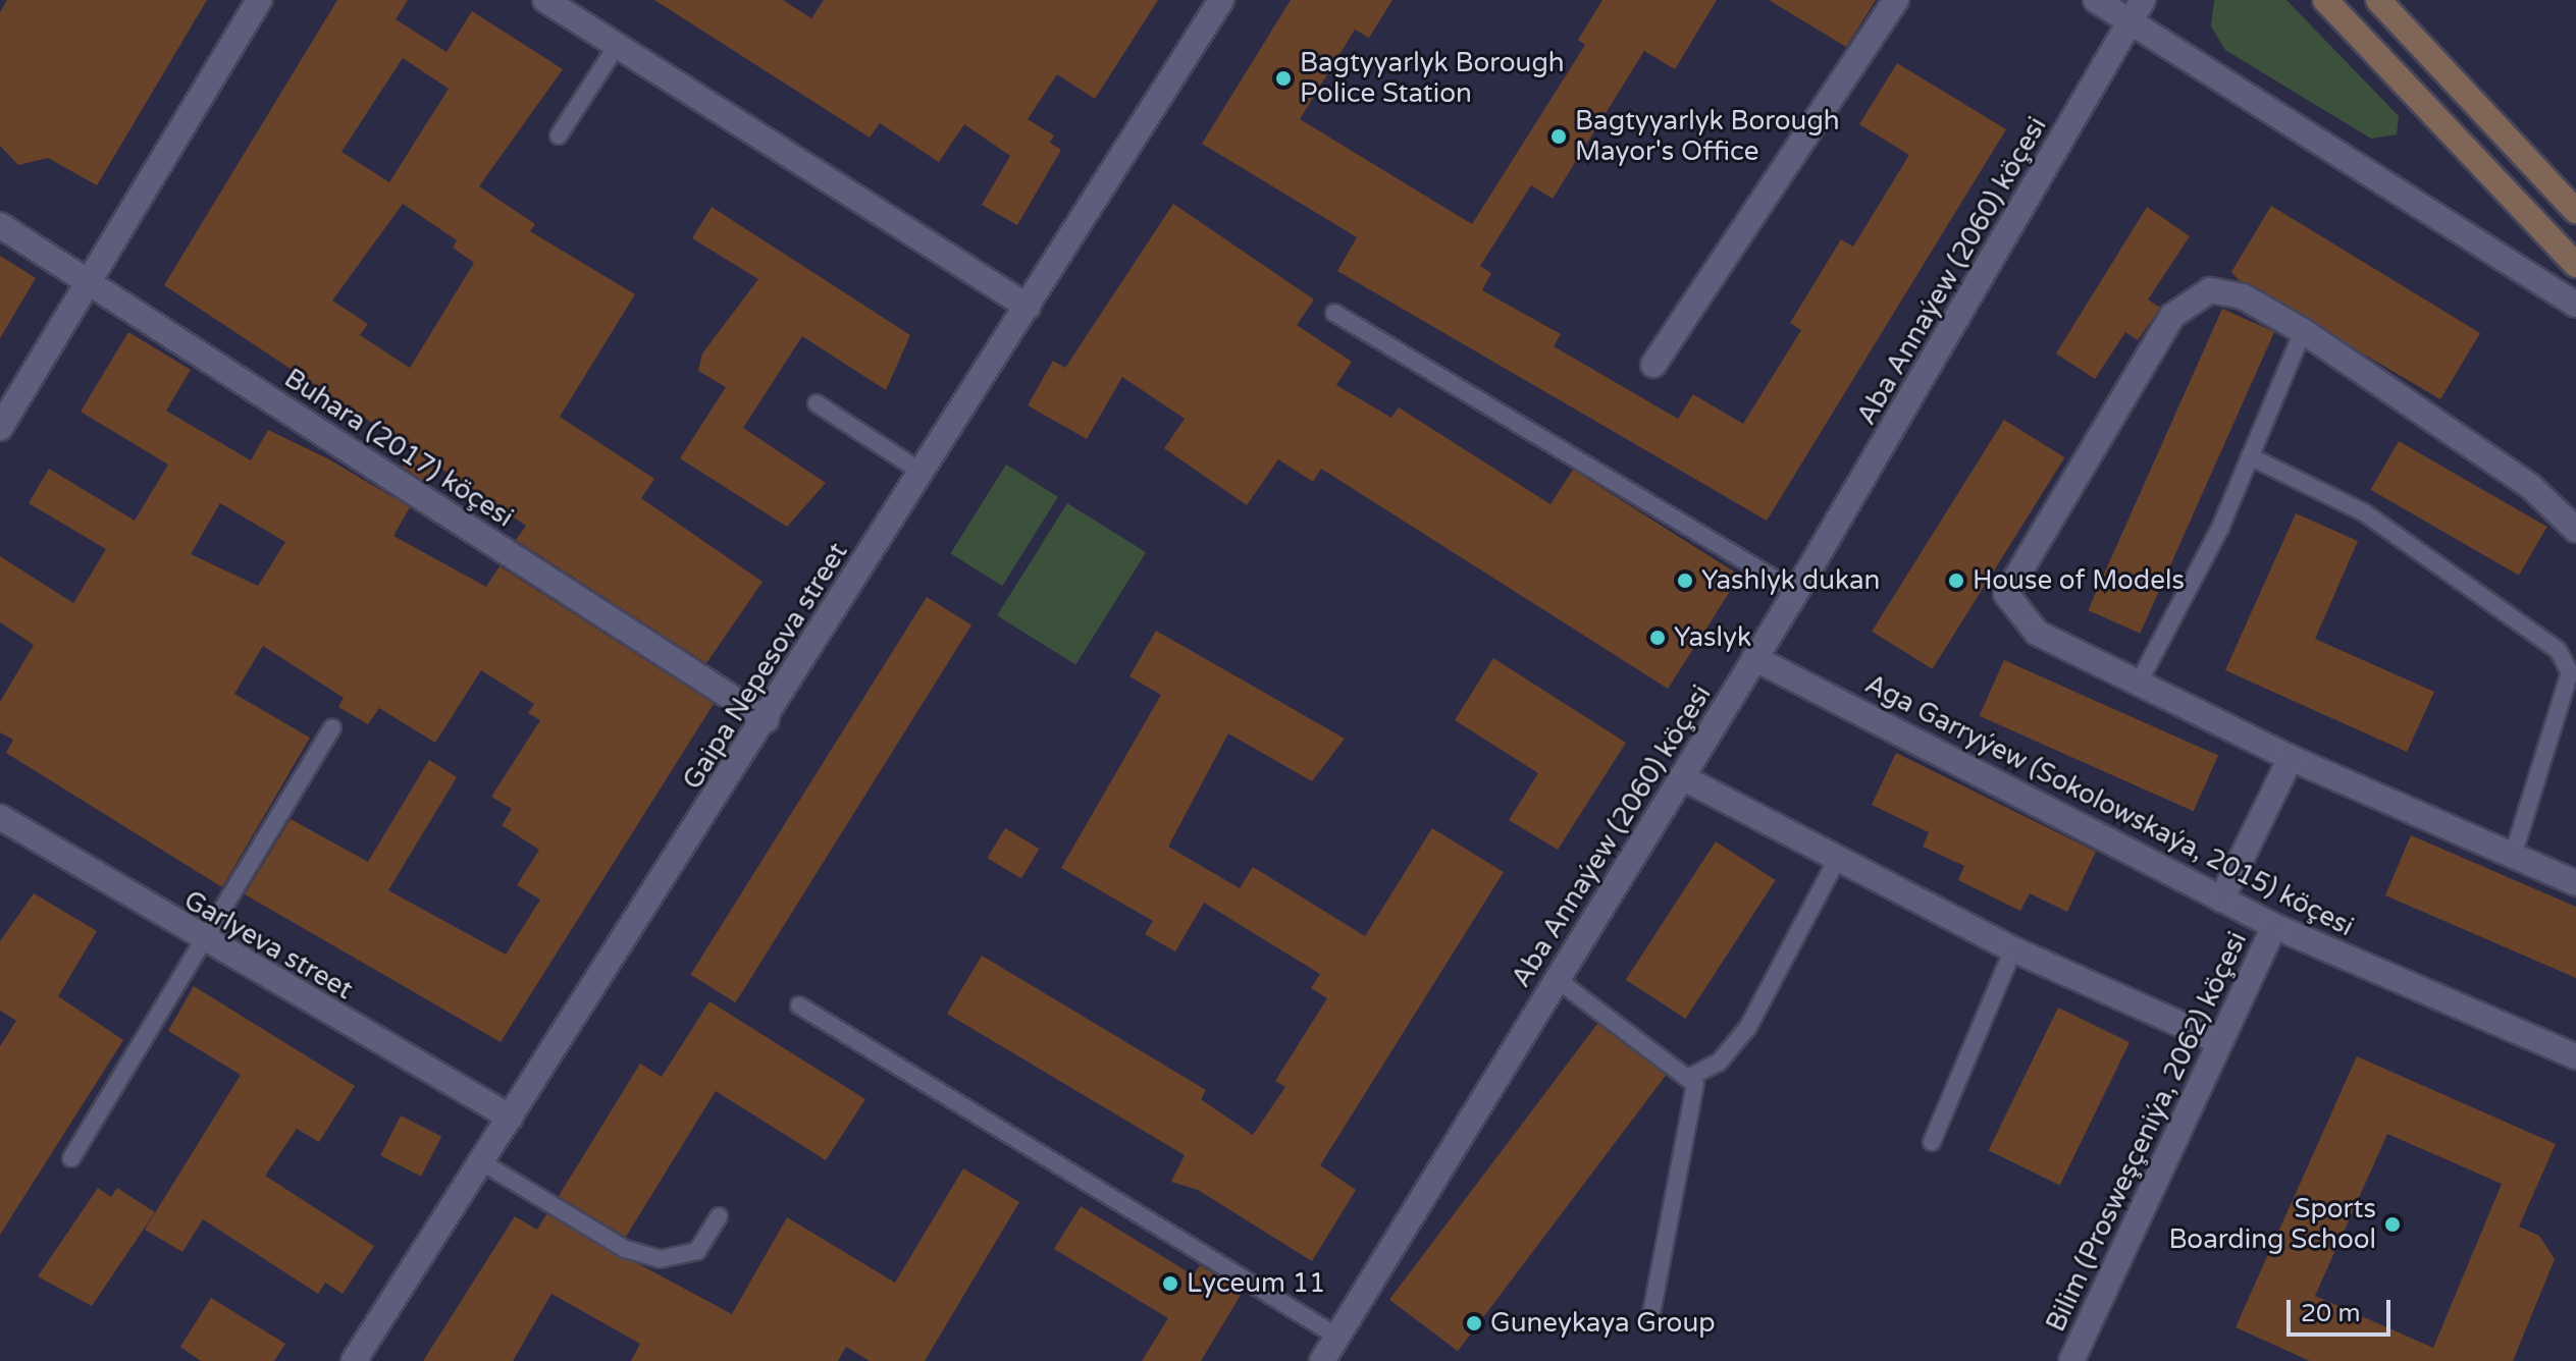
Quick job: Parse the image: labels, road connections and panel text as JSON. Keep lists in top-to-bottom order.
{
  "streets": {
    "street": [
      "Aba Annaýew (2060) köçesi",
      "Buhara (2017) köçesi",
      "Gaipa Nepesova street",
      "Aga Garryýew (Sokolowskaýa, 2015) köçesi",
      "Garlyeva street",
      "Bilim (Prosweşçeniýa, 2062) köçesi"
    ]
  },
  "crossings": [
    ["Aba Annaýew (2060) köçesi", "Aga Garryýew (Sokolowskaýa, 2015) köçesi"],
    ["Buhara (2017) köçesi", "Gaipa Nepesova street"],
    ["Gaipa Nepesova street", "Garlyeva street"],
    ["Aga Garryýew (Sokolowskaýa, 2015) köçesi", "Bilim (Prosweşçeniýa, 2062) köçesi"]
  ],
  "places": [
    "Bagtyyarlyk Borough Police Station",
    "Bagtyyarlyk Borough Mayor's Office",
    "Yashlyk dukan",
    "House of Models",
    "Yaslyk",
    "Sports Boarding School",
    "Lyceum 11",
    "Guneykaya Group"
  ],
  "scale_bar": "20 m"
}
